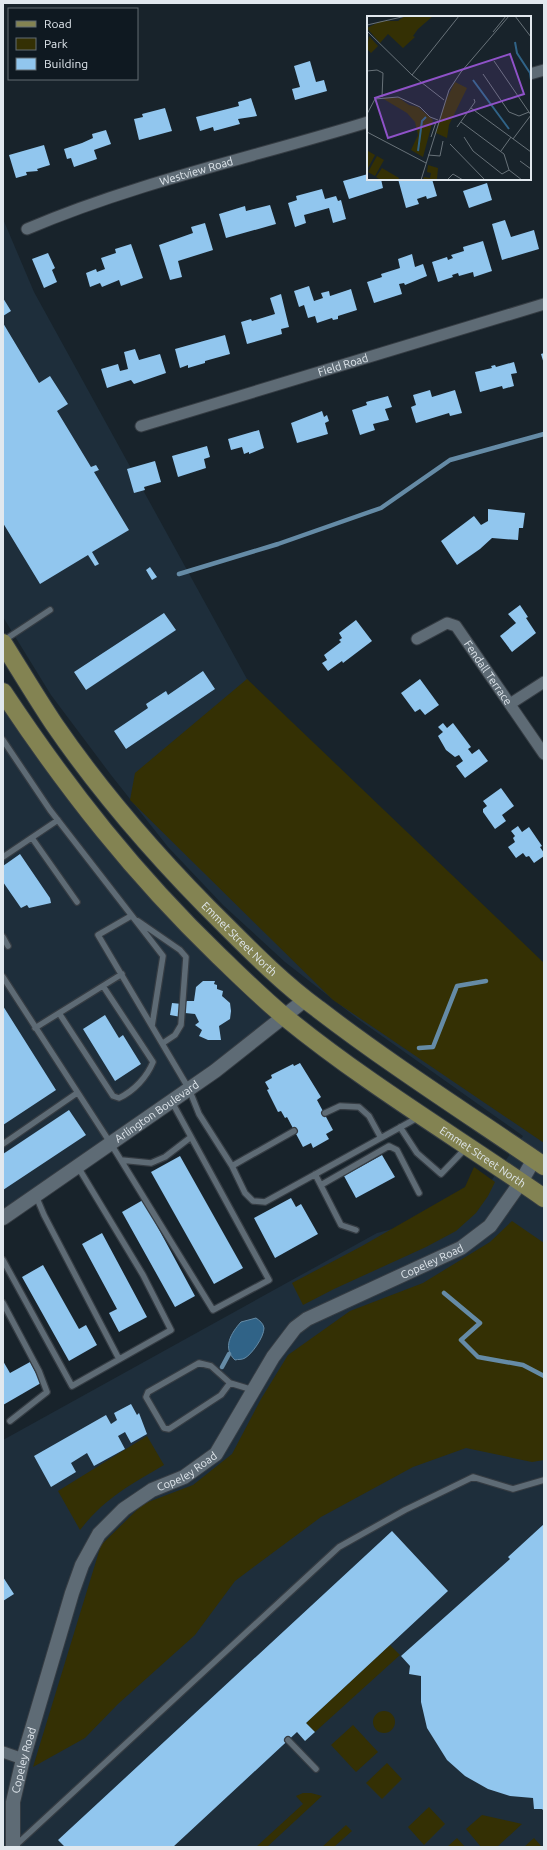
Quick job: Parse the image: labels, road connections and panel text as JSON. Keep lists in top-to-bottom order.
{
  "streets": {
    "main road": ["Emmet Street North"],
    "street": [
      "Westview Road",
      "Field Road",
      "Fendall Terrace",
      "Arlington Boulevard",
      "Copeley Road"
    ]
  },
  "crossings": [
    ["Emmet Street North", "Arlington Boulevard"],
    ["Emmet Street North", "Copeley Road"]
  ],
  "legend": ["Road", "Park", "Building"]
}
